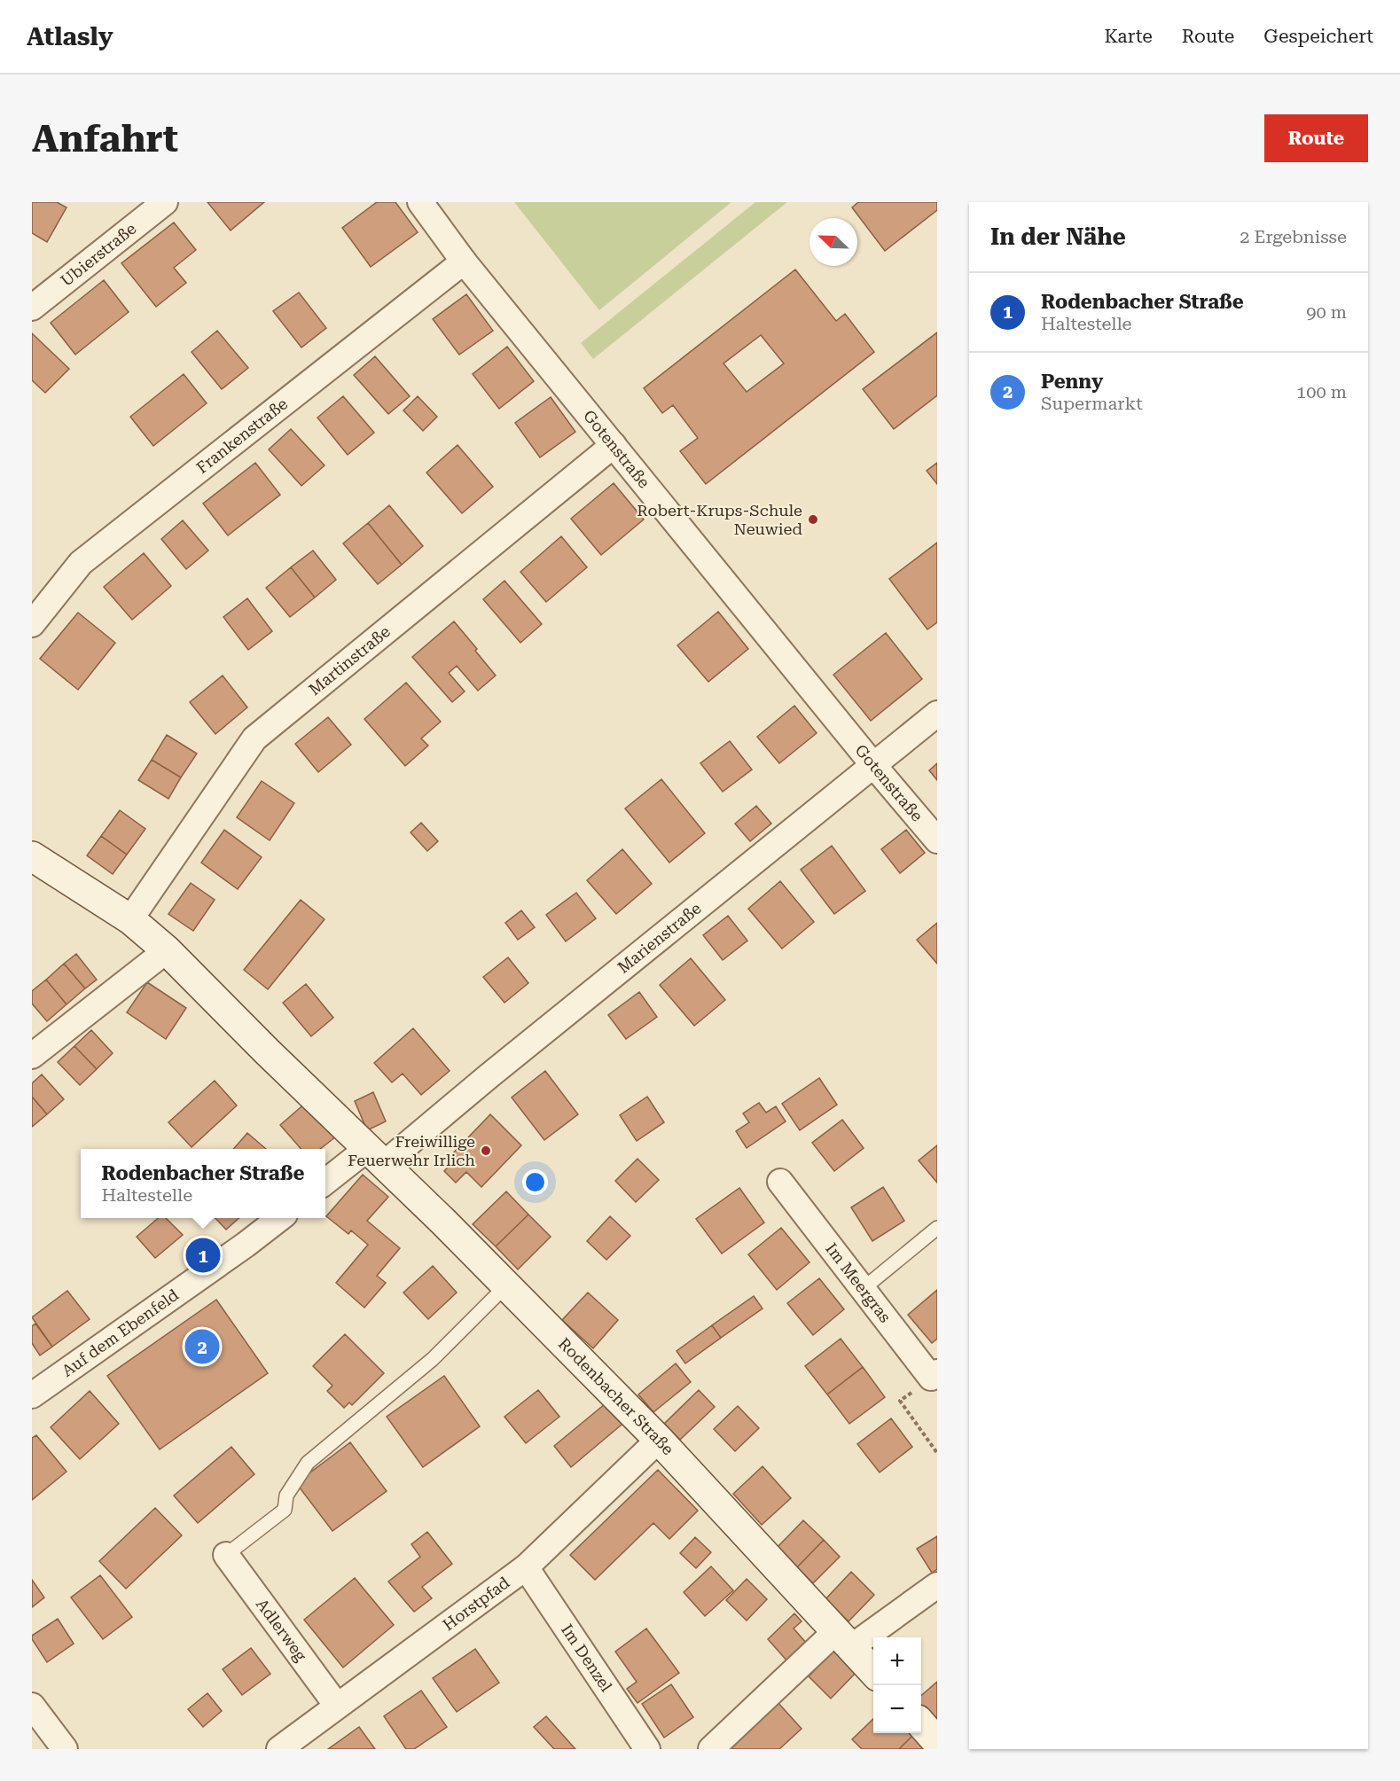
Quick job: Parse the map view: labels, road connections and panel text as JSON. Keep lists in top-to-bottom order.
{
  "streets": {
    "street": [
      "Ubierstraße",
      "Frankenstraße",
      "Gotenstraße",
      "Martinstraße",
      "Marienstraße",
      "Im Meergras",
      "Auf dem Ebenfeld",
      "Rodenbacher Straße",
      "Horstpfad",
      "Adlerweg",
      "Im Denzel"
    ]
  },
  "crossings": [
    ["Frankenstraße", "Gotenstraße"],
    ["Gotenstraße", "Martinstraße"],
    ["Gotenstraße", "Marienstraße"],
    ["Martinstraße", "Rodenbacher Straße"],
    ["Marienstraße", "Rodenbacher Straße"],
    ["Rodenbacher Straße", "Horstpfad"],
    ["Horstpfad", "Adlerweg"],
    ["Horstpfad", "Im Denzel"]
  ],
  "places": ["Robert-Krups-Schule Neuwied", "Freiwillige Feuerwehr Irlich"],
  "north": "top left",
  "page": {
    "header": "Atlasly",
    "nav": ["Karte", "Route", "Gespeichert"],
    "buttons": "Route",
    "title": "Anfahrt",
    "heading": ["In der Nähe", "2 Ergebnisse"],
    "list": [
      {
        "mark": "1",
        "name": "Rodenbacher Straße",
        "note": "Haltestelle",
        "value": "90 m"
      },
      {
        "mark": "2",
        "name": "Penny",
        "note": "Supermarkt",
        "value": "100 m"
      }
    ],
    "popup": ["Rodenbacher Straße", "Haltestelle"],
    "pins": ["1", "2"],
    "map_buttons": ["+", "−"]
  }
}
